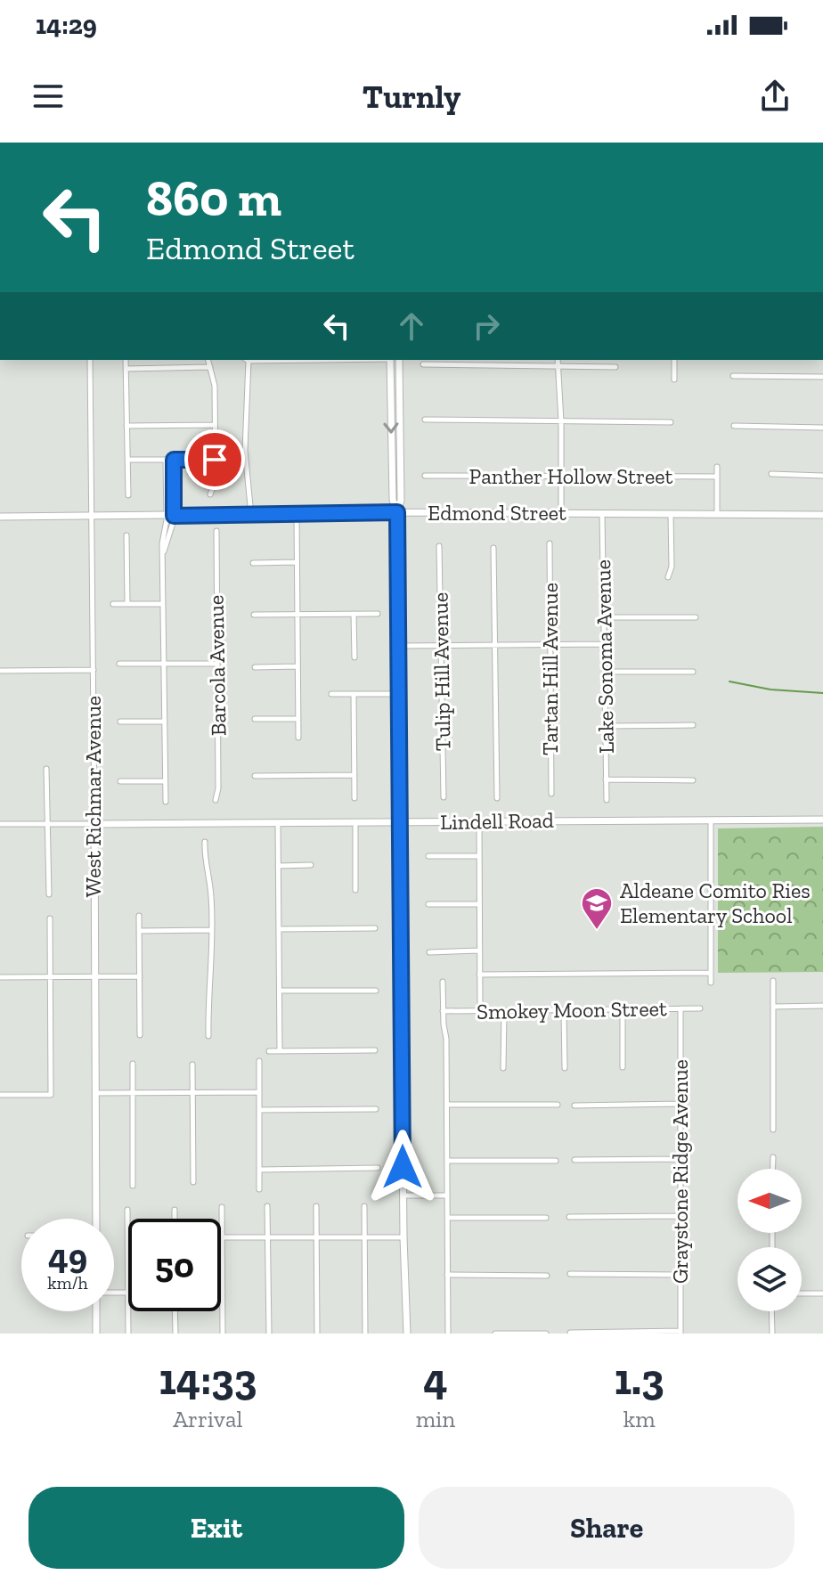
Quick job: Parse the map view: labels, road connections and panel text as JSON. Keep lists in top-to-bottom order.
{
  "streets": {
    "street": [
      "Panther Hollow Street",
      "Edmond Street",
      "Lake Sonoma Avenue",
      "Barcola Avenue",
      "Tartan Hill Avenue",
      "Tulip Hill Avenue",
      "West Richmar Avenue",
      "Lindell Road",
      "Smokey Moon Street",
      "Graystone Ridge Avenue"
    ]
  },
  "crossings": [
    ["Edmond Street", "Lake Sonoma Avenue"],
    ["Edmond Street", "West Richmar Avenue"],
    ["West Richmar Avenue", "Lindell Road"],
    ["Smokey Moon Street", "Graystone Ridge Avenue"]
  ],
  "places": {
    "school or university": ["Aldeane Comito Ries Elementary School"]
  },
  "north": "left",
  "page": {
    "status": "14:29",
    "header": "Turnly",
    "turn": ["860 m", "Edmond Street"],
    "speed": "49 km/h",
    "limit": "50",
    "eta": [
      "14:33",
      "Arrival",
      "4",
      "min",
      "1.3",
      "km"
    ],
    "buttons": ["Exit", "Share"]
  }
}
